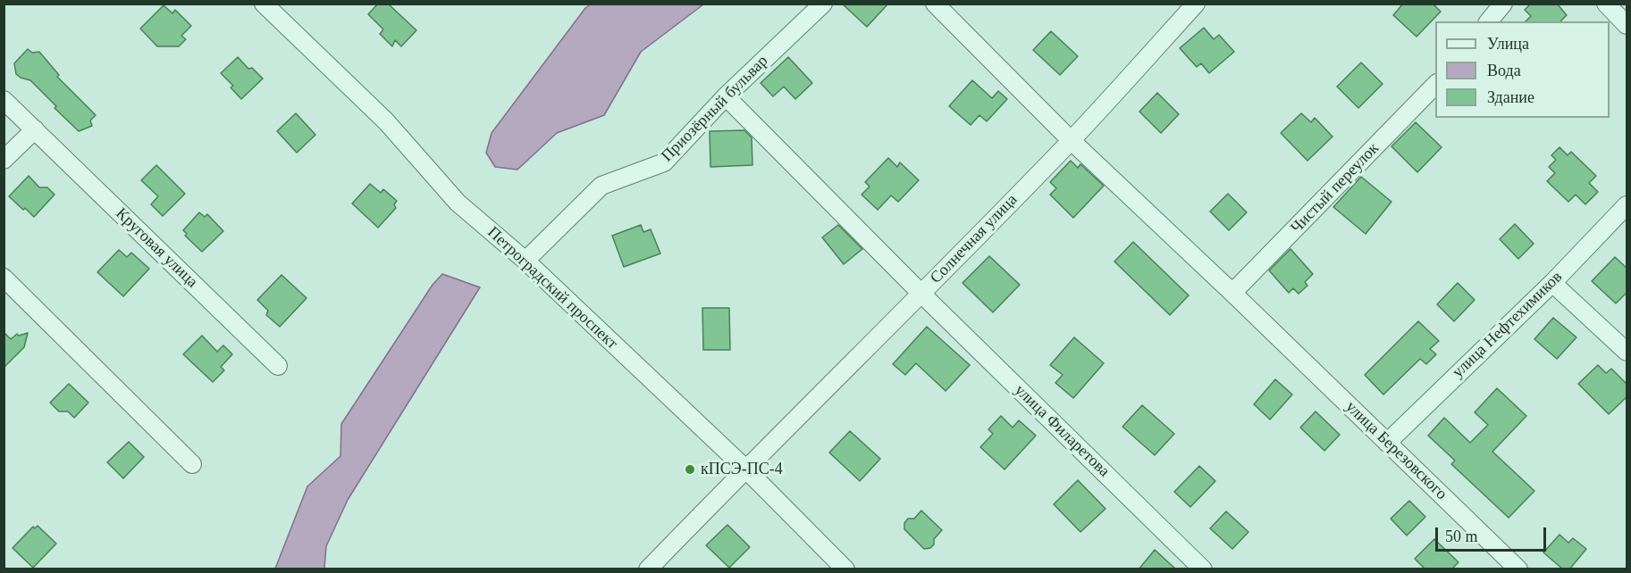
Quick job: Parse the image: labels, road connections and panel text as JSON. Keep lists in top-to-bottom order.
{
  "streets": {
    "street": [
      "Приозёрный бульвар",
      "Чистый переулок",
      "Солнечная улица",
      "Круговая улица",
      "Петроградский проспект",
      "улица Нефтехимиков",
      "улица Филаретова",
      "улица Березовского"
    ]
  },
  "crossings": [
    ["Приозёрный бульвар", "Петроградский проспект"],
    ["Приозёрный бульвар", "улица Филаретова"],
    ["Чистый переулок", "улица Березовского"],
    ["Солнечная улица", "Петроградский проспект"],
    ["Солнечная улица", "улица Филаретова"],
    ["Солнечная улица", "улица Березовского"],
    ["улица Нефтехимиков", "улица Березовского"]
  ],
  "places": ["кПСЭ-ПС-4"],
  "legend": ["Улица", "Вода", "Здание"],
  "scale_bar": "50 m"
}
